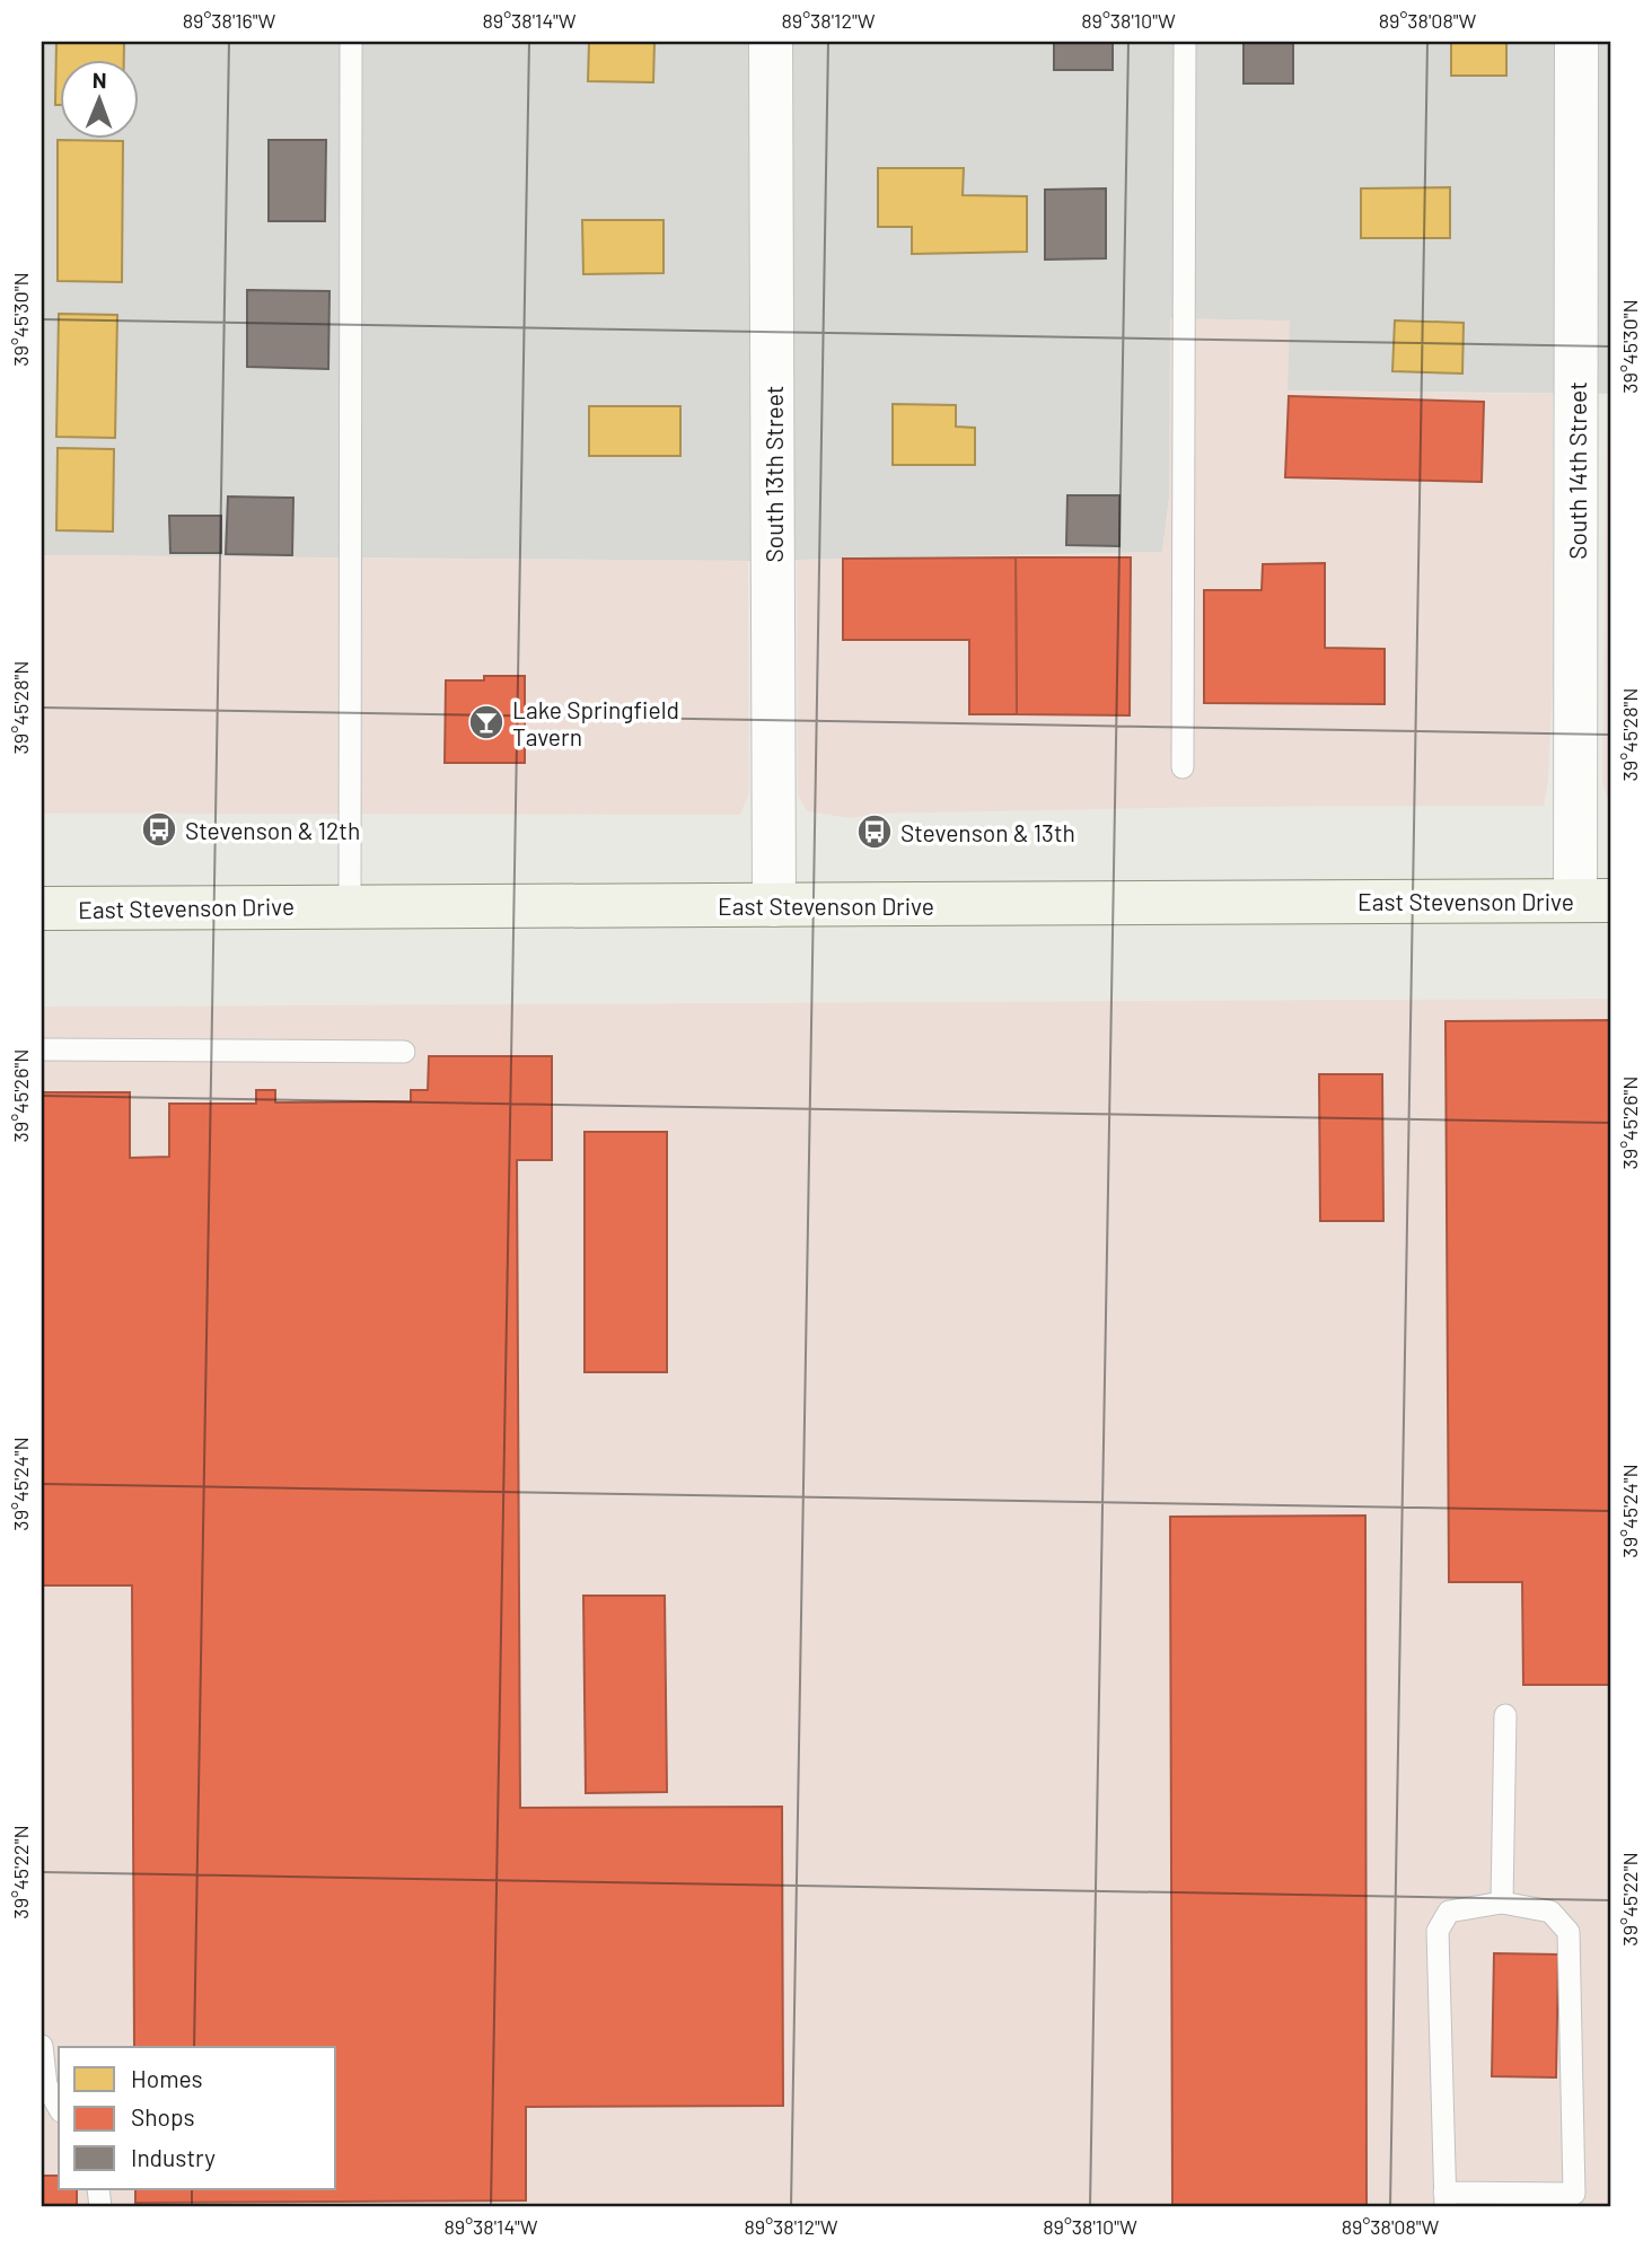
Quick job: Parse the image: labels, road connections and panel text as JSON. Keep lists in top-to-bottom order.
{
  "streets": {
    "main road": ["East Stevenson Drive"],
    "street": ["South 14th Street", "South 13th Street"]
  },
  "crossings": [
    ["South 14th Street", "East Stevenson Drive"],
    ["South 13th Street", "East Stevenson Drive"]
  ],
  "places": {
    "bar": ["Lake Springfield Tavern"],
    "bus stop": ["Stevenson & 12th", "Stevenson & 13th"]
  },
  "legend": ["Homes", "Shops", "Industry"],
  "north": "top",
  "coordinates": [
    "89°38'16\"W",
    "89°38'14\"W",
    "89°38'12\"W",
    "89°38'10\"W",
    "89°38'08\"W",
    "39°45'30\"N",
    "39°45'28\"N",
    "39°45'26\"N",
    "39°45'24\"N",
    "39°45'22\"N"
  ]
}
